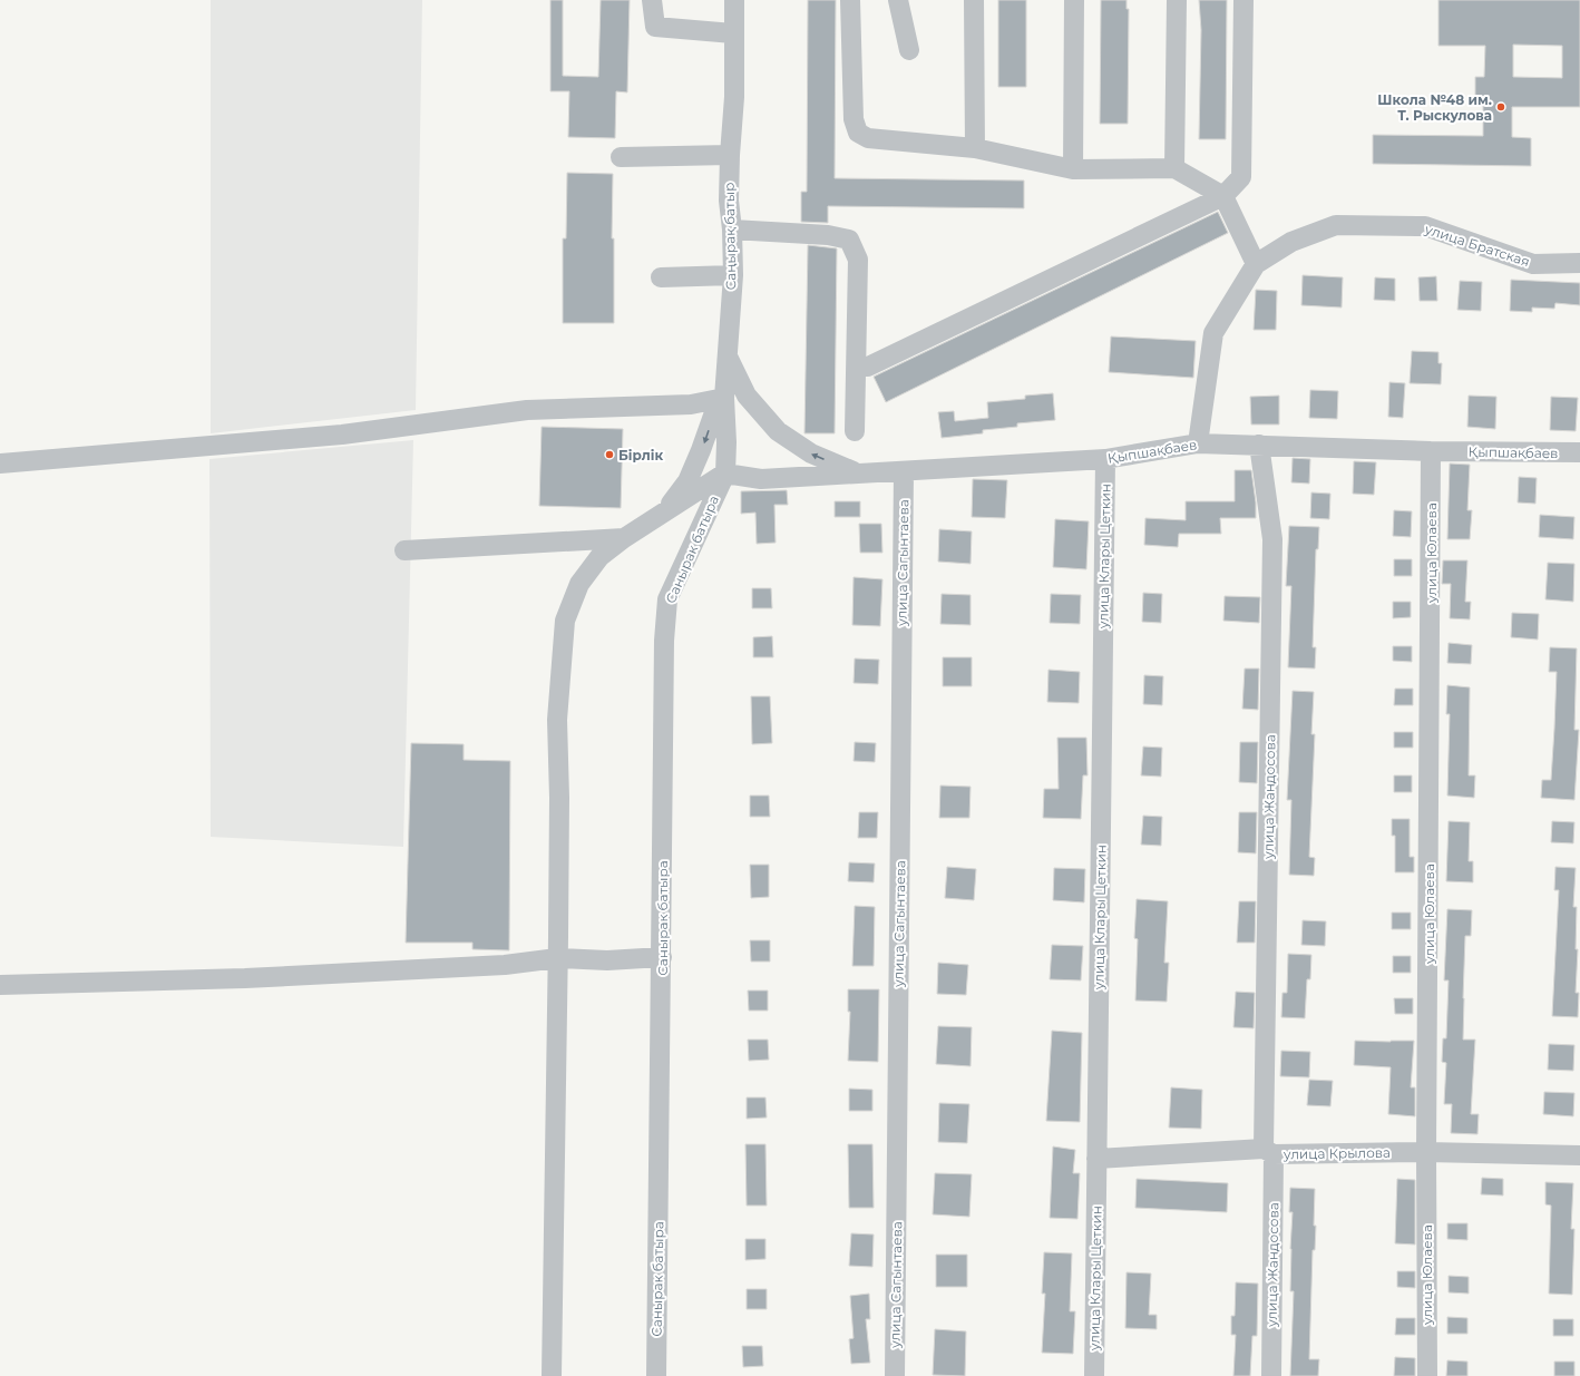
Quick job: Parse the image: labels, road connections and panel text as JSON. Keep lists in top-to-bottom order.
{
  "streets": {
    "street": [
      "Саңырақ батыр",
      "улица Братская",
      "Қыпшақбаев",
      "Санырак батыра",
      "улица Юлаева",
      "улица Клары Цеткин",
      "улица Сагынтаева",
      "улица Жандосова",
      "улица Крылова"
    ]
  },
  "crossings": [
    ["Саңырақ батыр", "Қыпшақбаев"],
    ["Саңырақ батыр", "Санырак батыра"],
    ["улица Братская", "Қыпшақбаев"],
    ["Қыпшақбаев", "Санырак батыра"],
    ["Қыпшақбаев", "улица Юлаева"],
    ["Қыпшақбаев", "улица Клары Цеткин"],
    ["Қыпшақбаев", "улица Сагынтаева"],
    ["Қыпшақбаев", "улица Жандосова"],
    ["улица Юлаева", "улица Крылова"],
    ["улица Клары Цеткин", "улица Крылова"],
    ["улица Жандосова", "улица Крылова"]
  ],
  "places": ["Школа №48 им. Т. Рыскулова", "Бірлік"]
}
